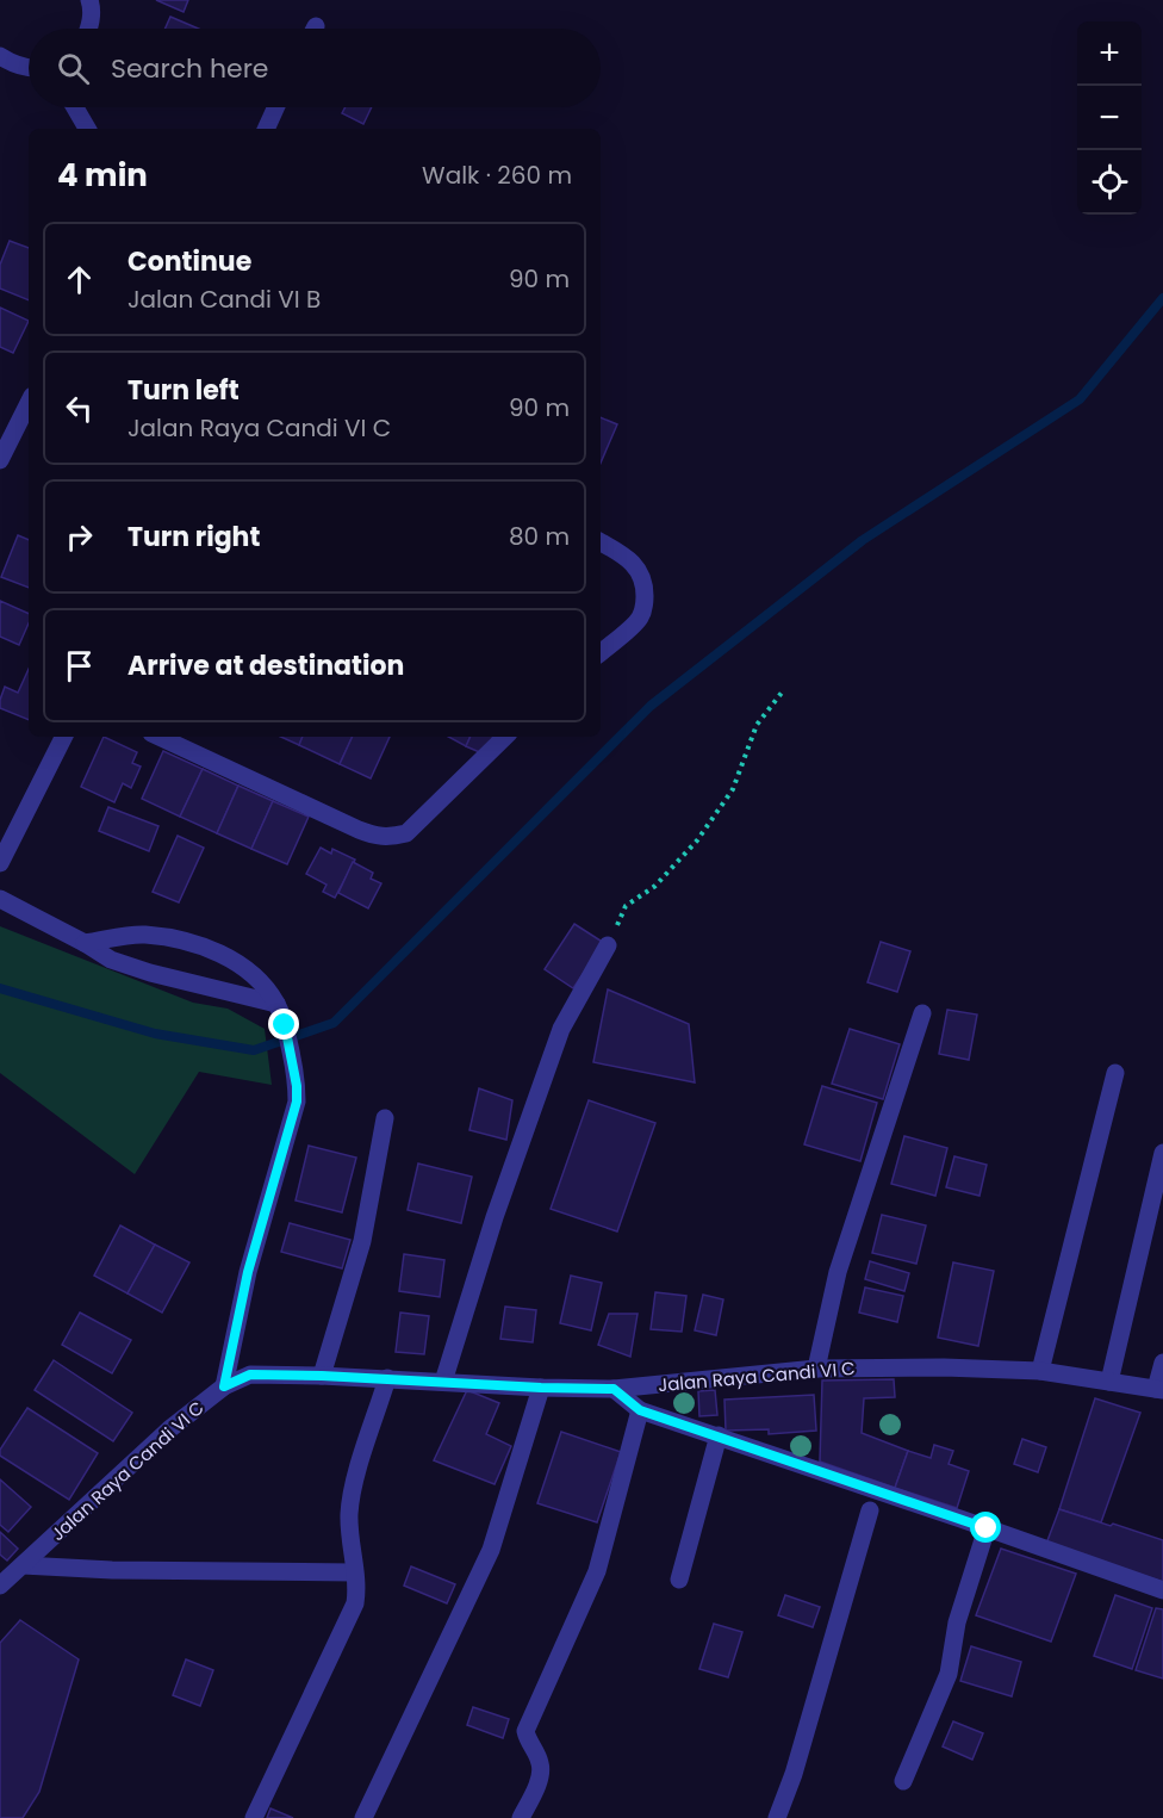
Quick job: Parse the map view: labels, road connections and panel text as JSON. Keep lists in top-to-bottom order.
{
  "streets": {
    "street": ["Jalan Raya Candi VI C"]
  },
  "page": {
    "map_buttons": ["+", "−"],
    "search": "Search here",
    "heading": ["4 min", "Walk · 260 m"],
    "list": [
      ["Continue", "Jalan Candi VI B", "90 m"],
      ["Turn left", "Jalan Raya Candi VI C", "90 m"],
      ["Turn right", "80 m"],
      "Arrive at destination"
    ]
  }
}
